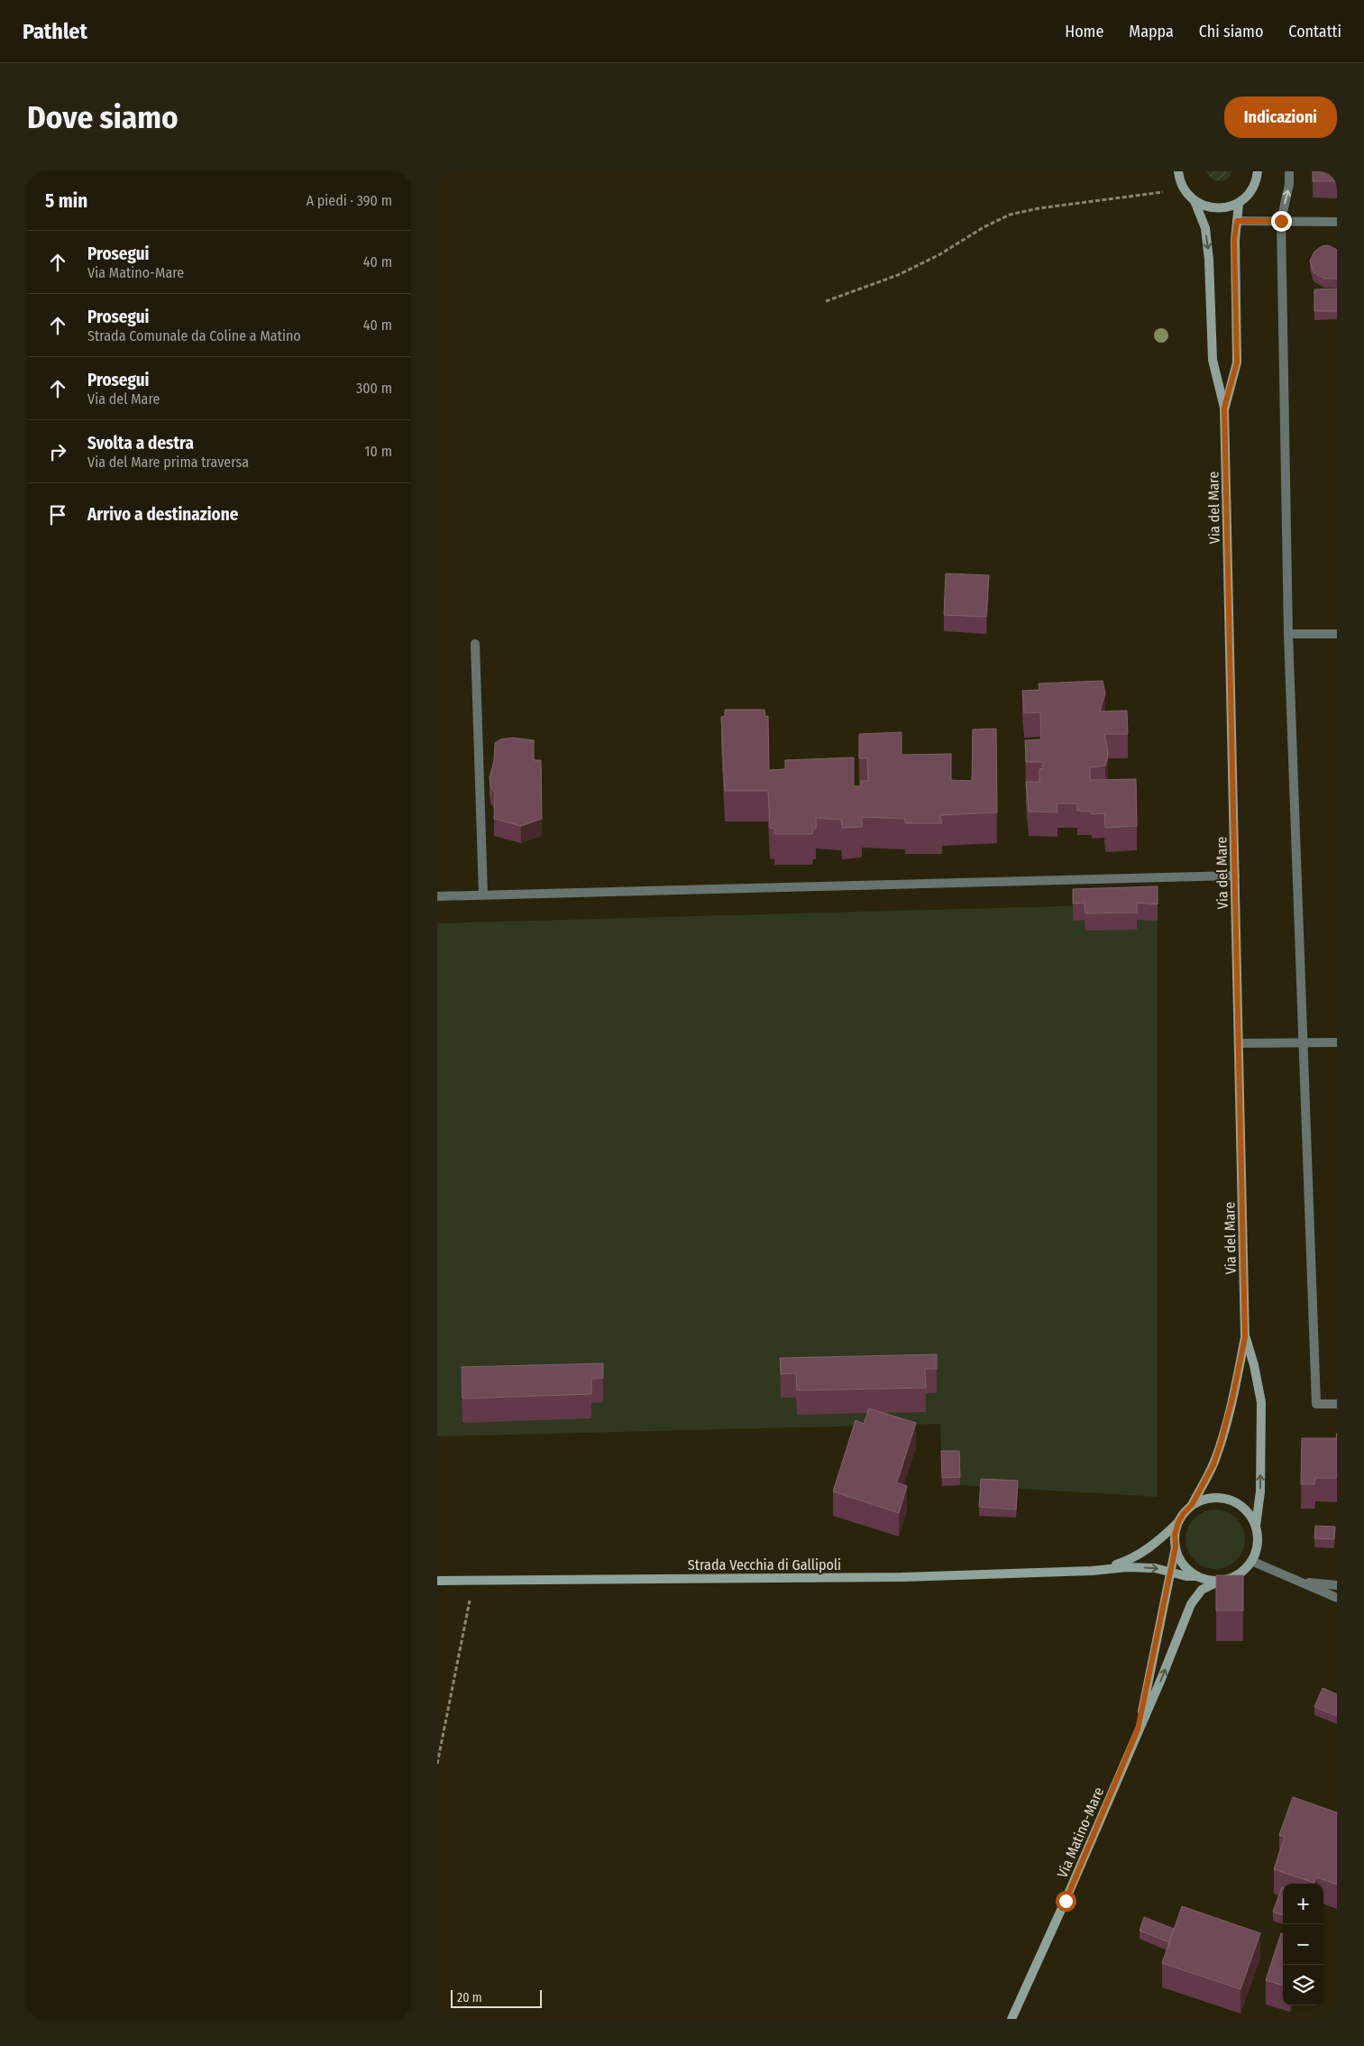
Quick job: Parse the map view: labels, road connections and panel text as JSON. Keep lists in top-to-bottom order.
{
  "streets": {
    "main road": ["Via del Mare", "Strada Vecchia di Gallipoli", "Via Matino-Mare"]
  },
  "crossings": [
    ["Via del Mare", "Strada Vecchia di Gallipoli"]
  ],
  "scale_bar": "20 m",
  "page": {
    "header": "Pathlet",
    "nav": [
      "Home",
      "Mappa",
      "Chi siamo",
      "Contatti"
    ],
    "buttons": "Indicazioni",
    "title": "Dove siamo",
    "heading": ["5 min", "A piedi · 390 m"],
    "list": [
      ["Prosegui", "Via Matino-Mare", "40 m"],
      ["Prosegui", "Strada Comunale da Coline a Matino", "40 m"],
      ["Prosegui", "Via del Mare", "300 m"],
      ["Svolta a destra", "Via del Mare prima traversa", "10 m"],
      "Arrivo a destinazione"
    ],
    "map_buttons": ["+", "−"],
    "scale": "20 m"
  }
}
